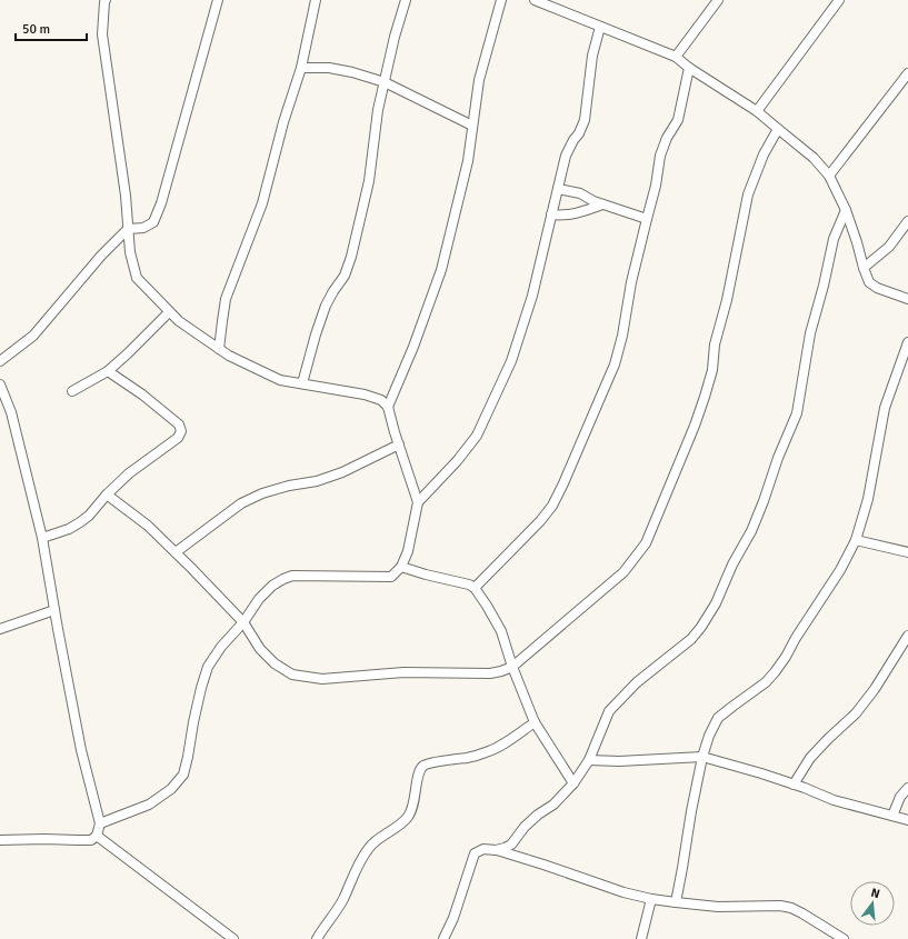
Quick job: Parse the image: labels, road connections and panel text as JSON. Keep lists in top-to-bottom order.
{
  "scale_bar": "50 m",
  "north": "top"
}
